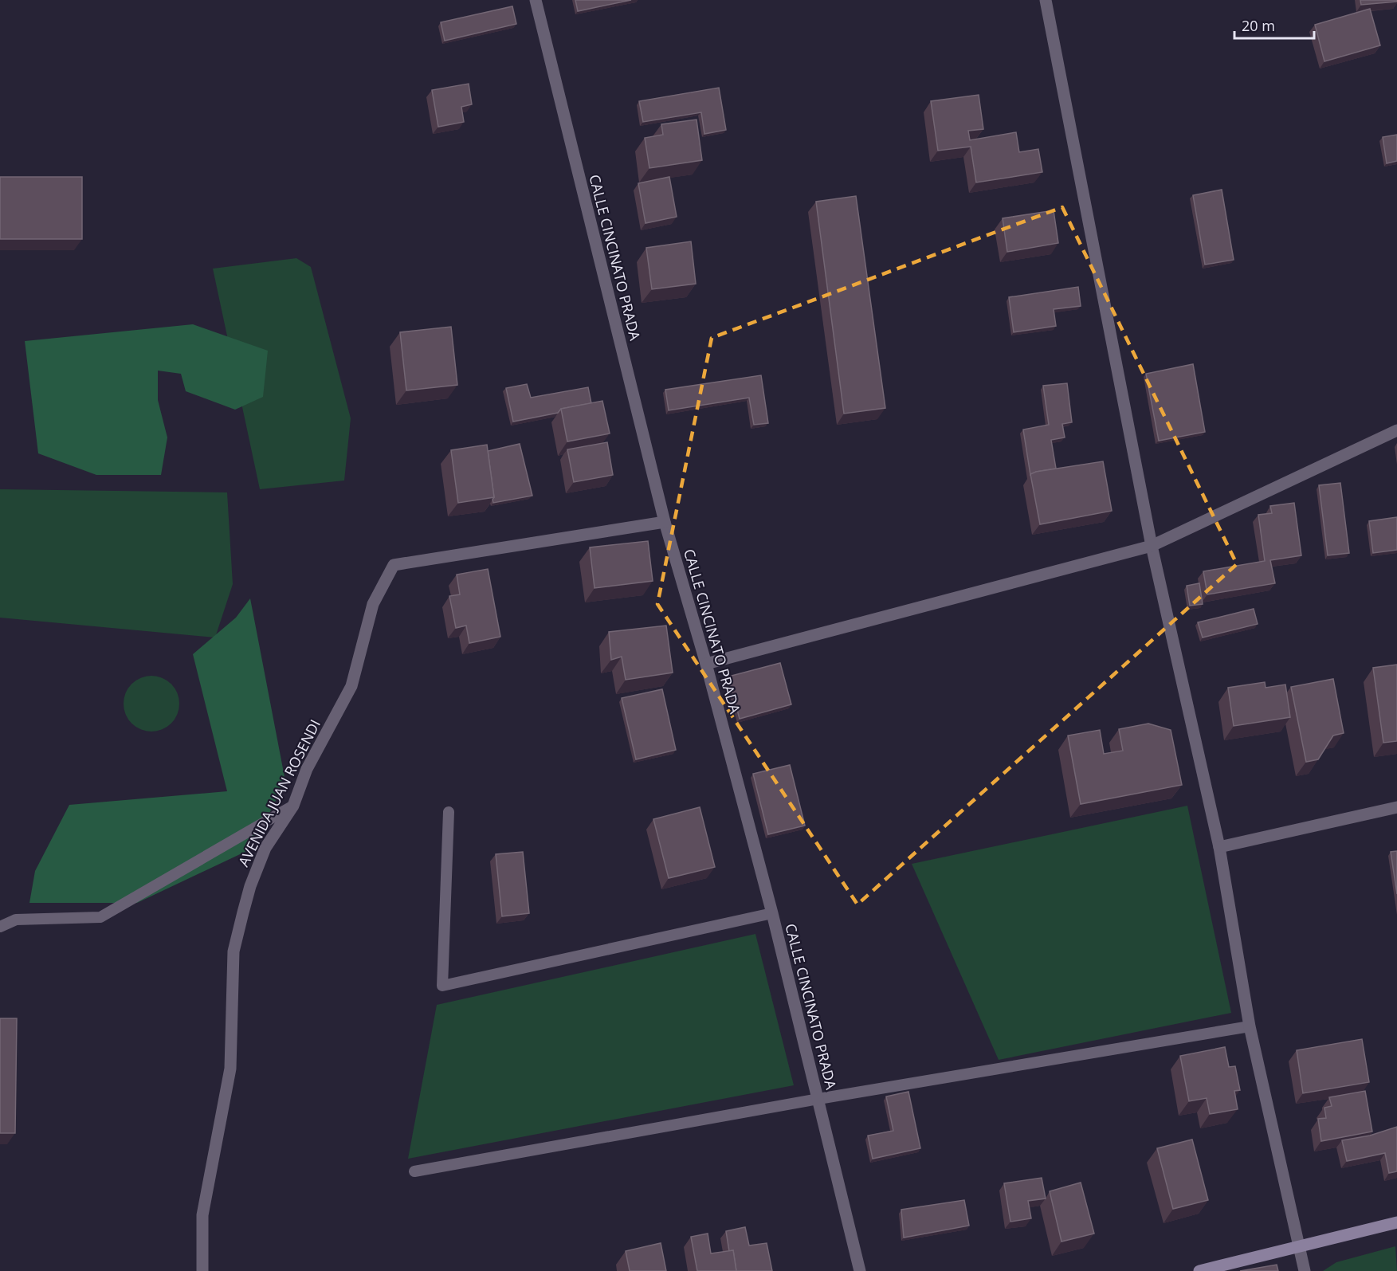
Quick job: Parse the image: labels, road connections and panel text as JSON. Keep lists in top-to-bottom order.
{
  "streets": {
    "street": ["CALLE CINCINATO PRADA", "AVENIDA JUAN ROSENDI"]
  },
  "crossings": [
    ["CALLE CINCINATO PRADA", "AVENIDA JUAN ROSENDI"]
  ],
  "scale_bar": "20 m"
}
